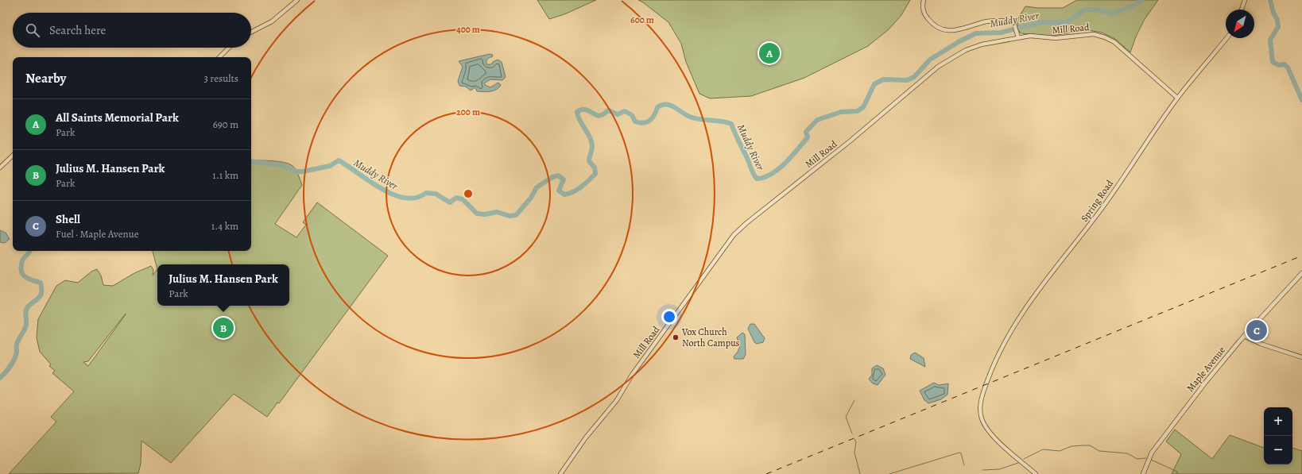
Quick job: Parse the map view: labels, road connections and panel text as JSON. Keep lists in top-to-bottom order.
{
  "streets": {
    "main road": ["Maple Avenue"],
    "street": ["Mill Road", "Spring Road"]
  },
  "crossings": [
    ["Mill Road", "Spring Road"]
  ],
  "water": ["Muddy River"],
  "places": ["Vox Church North Campus"],
  "north": "bottom left",
  "page": {
    "search": "Search here",
    "pins": ["A", "B", "C"],
    "heading": ["Nearby", "3 results"],
    "list": [
      {
        "mark": "A",
        "name": "All Saints Memorial Park",
        "note": "Park",
        "value": "690 m"
      },
      {
        "mark": "B",
        "name": "Julius M. Hansen Park",
        "note": "Park",
        "value": "1.1 km"
      },
      {
        "mark": "C",
        "name": "Shell",
        "note": "Fuel · Maple Avenue",
        "value": "1.4 km"
      }
    ],
    "popup": ["Julius M. Hansen Park", "Park"],
    "map_buttons": ["+", "−"]
  },
  "rings": ["600 m", "400 m", "200 m"]
}
